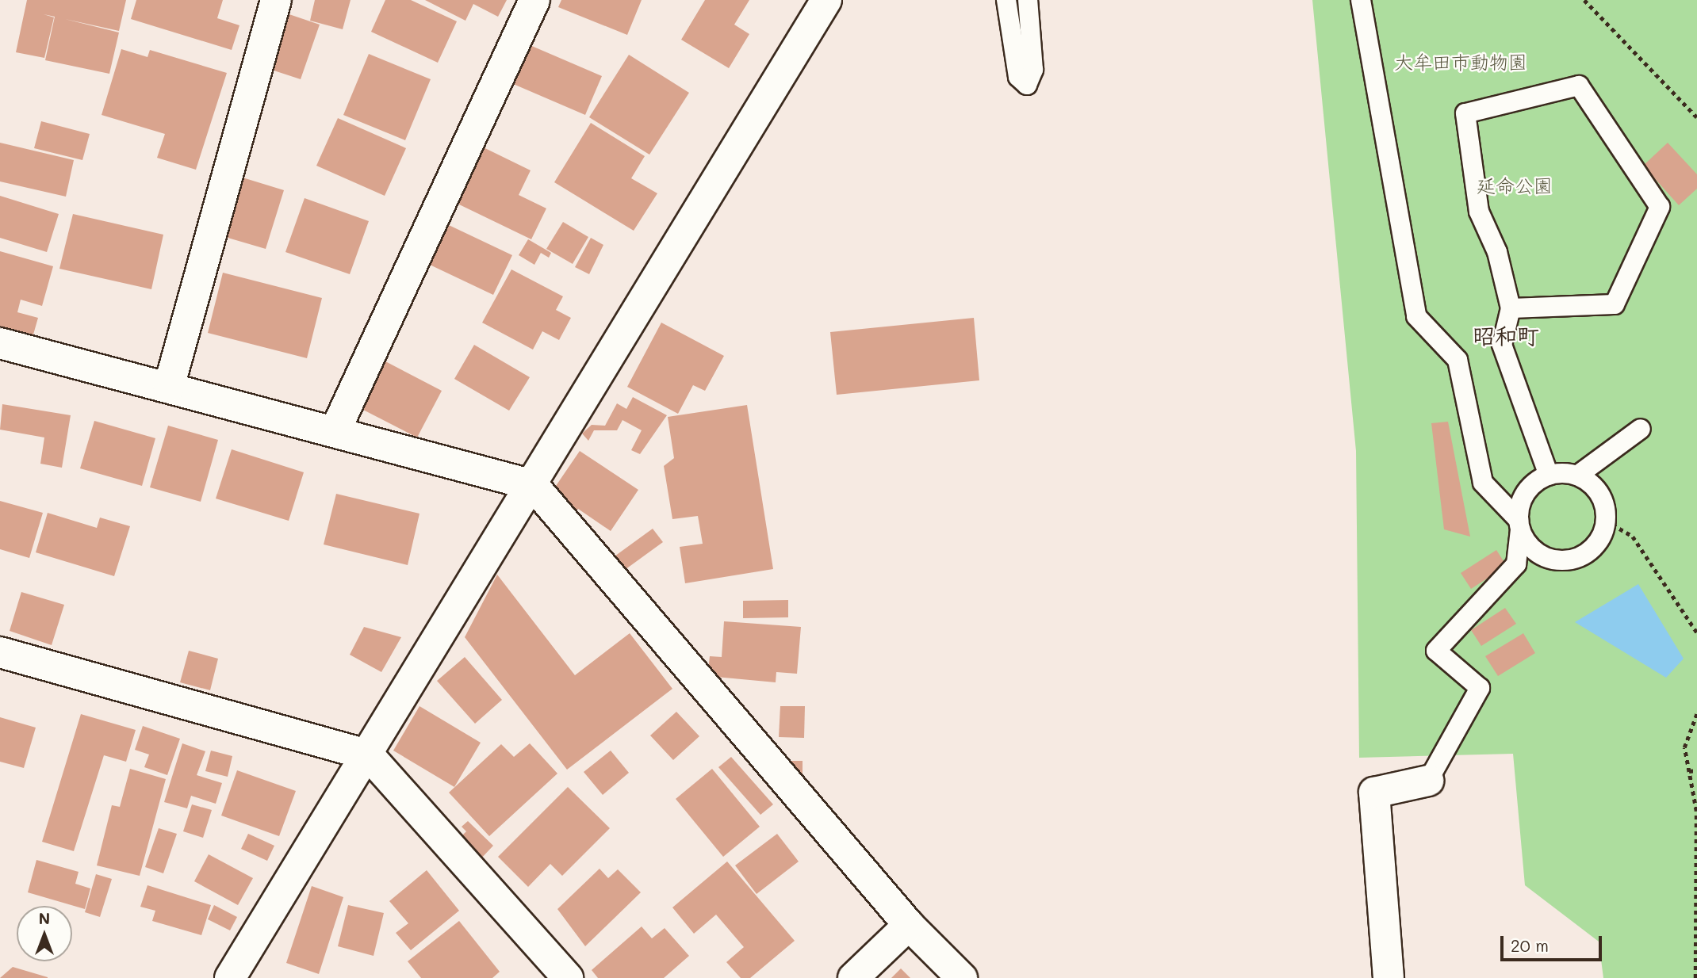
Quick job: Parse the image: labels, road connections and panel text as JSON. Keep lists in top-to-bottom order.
{
  "districts": ["昭和町"],
  "parks": ["大牟田市動物園", "延命公園"],
  "scale_bar": "20 m",
  "north": "top"
}
